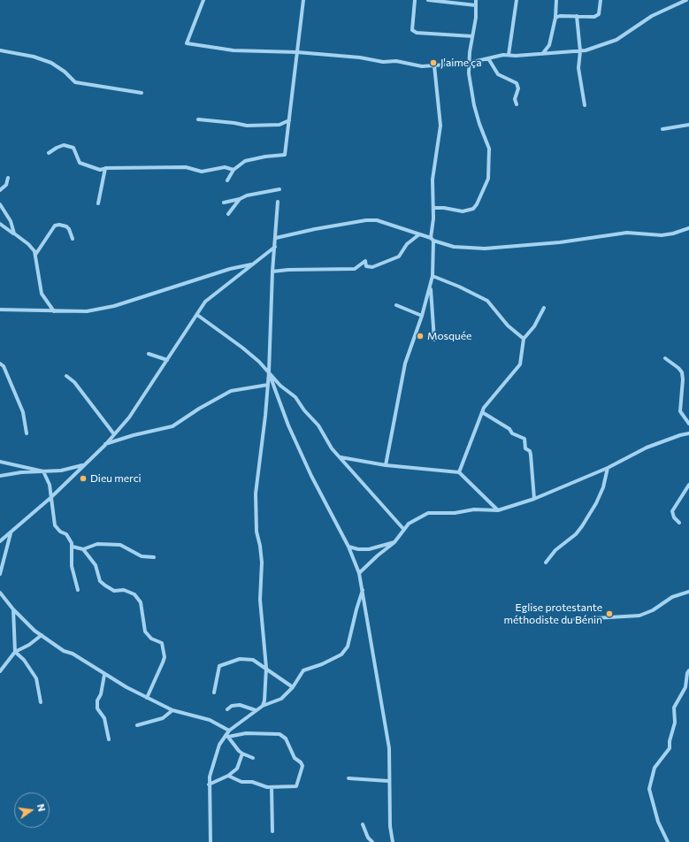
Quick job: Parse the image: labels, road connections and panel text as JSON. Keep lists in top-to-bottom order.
{
  "places": [
    "J'aime ça",
    "Mosquée",
    "Dieu merci",
    "Eglise protestante méthodiste du Bénin"
  ],
  "north": "right"
}
